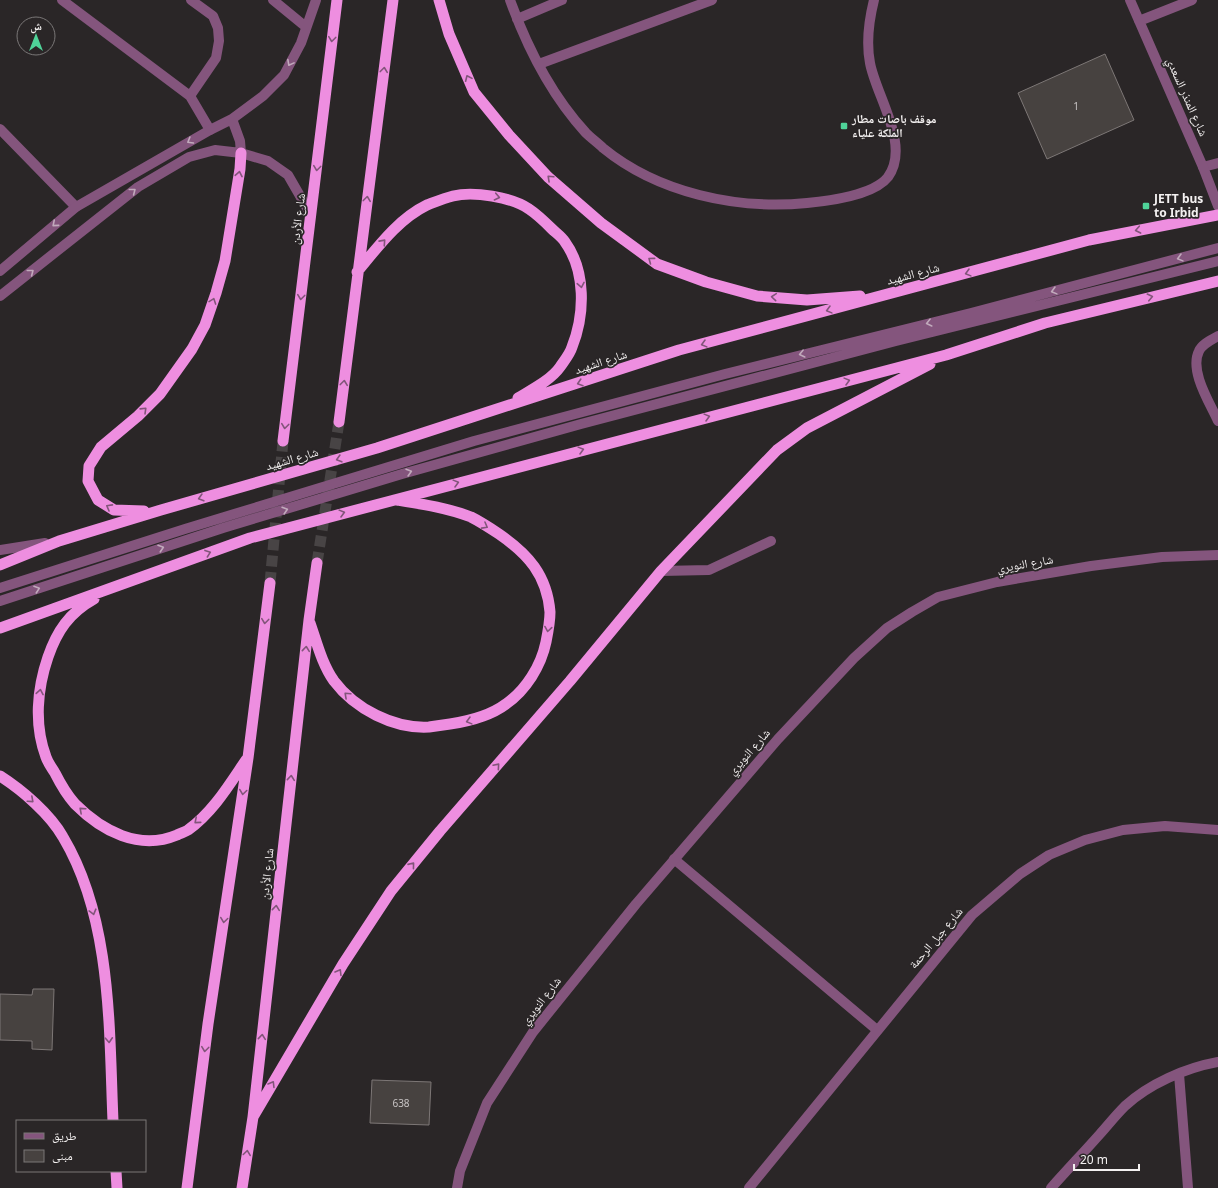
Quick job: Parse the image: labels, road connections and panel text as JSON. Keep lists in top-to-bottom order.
{
  "streets": {
    "highway": ["شارع الأردن", "شارع الشهيد"],
    "street": ["شارع المنذر السعدي", "شارع النويري", "شارع جبل الرحمة"]
  },
  "places": {
    "transit": ["موقف باصات مطار الملكة علياء", "JETT bus to Irbid"]
  },
  "house_numbers": ["1", "638"],
  "legend": ["طريق", "مبنى"],
  "scale_bar": "20 m",
  "north": "top"
}
